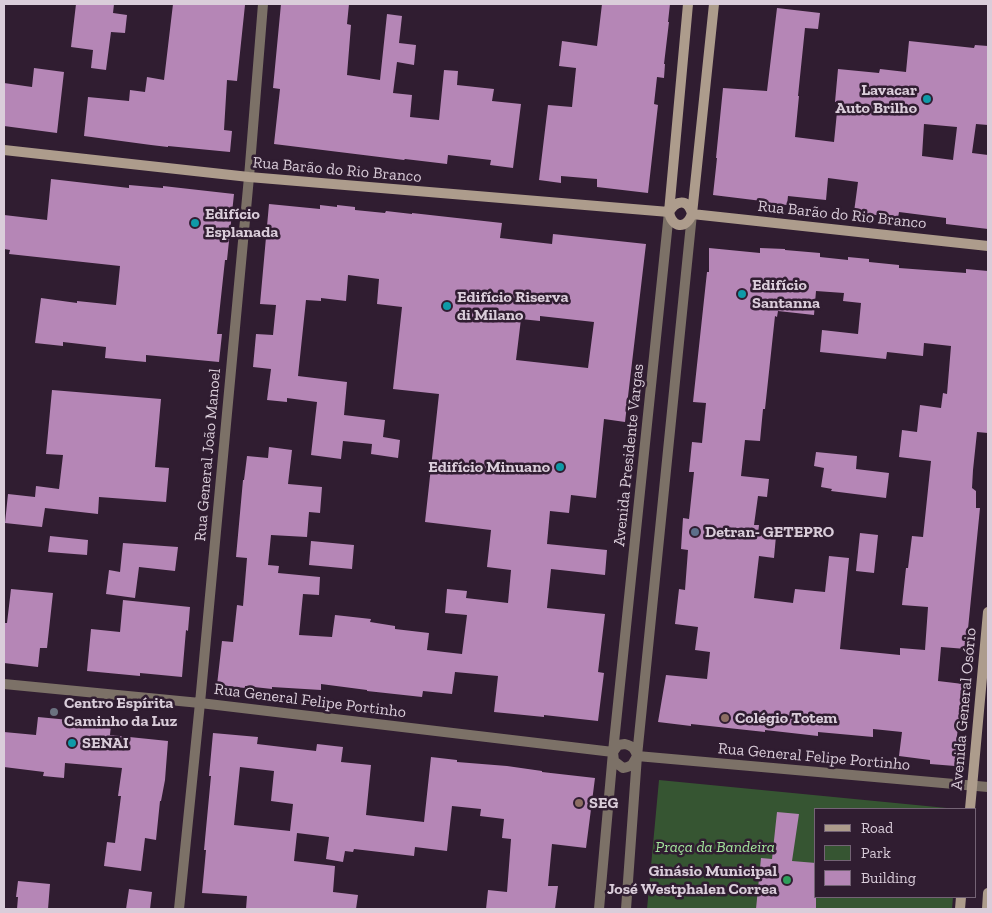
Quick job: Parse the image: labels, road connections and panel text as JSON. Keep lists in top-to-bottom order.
{
  "streets": {
    "main road": ["Rua Barão do Rio Branco", "Avenida Presidente Vargas", "Avenida General Osório"],
    "street": ["Rua General João Manoel", "Rua General Felipe Portinho"]
  },
  "crossings": [
    ["Rua Barão do Rio Branco", "Rua General João Manoel"],
    ["Rua Barão do Rio Branco", "Avenida Presidente Vargas"],
    ["Rua General João Manoel", "Rua General Felipe Portinho"],
    ["Avenida Presidente Vargas", "Rua General Felipe Portinho"],
    ["Rua General Felipe Portinho", "Avenida General Osório"]
  ],
  "parks": ["Praça da Bandeira"],
  "places": [
    "Lavacar Auto Brilho",
    "Edifício Esplanada",
    "Edifício Santanna",
    "Edifício Riserva di Milano",
    "Edifício Minuano",
    "Detran- GETEPRO",
    "Centro Espírita Caminho da Luz",
    "Colégio Totem",
    "SENAI",
    "SEG",
    "Ginásio Municipal José Westphalen Correa"
  ],
  "legend": ["Road", "Park", "Building"]
}
